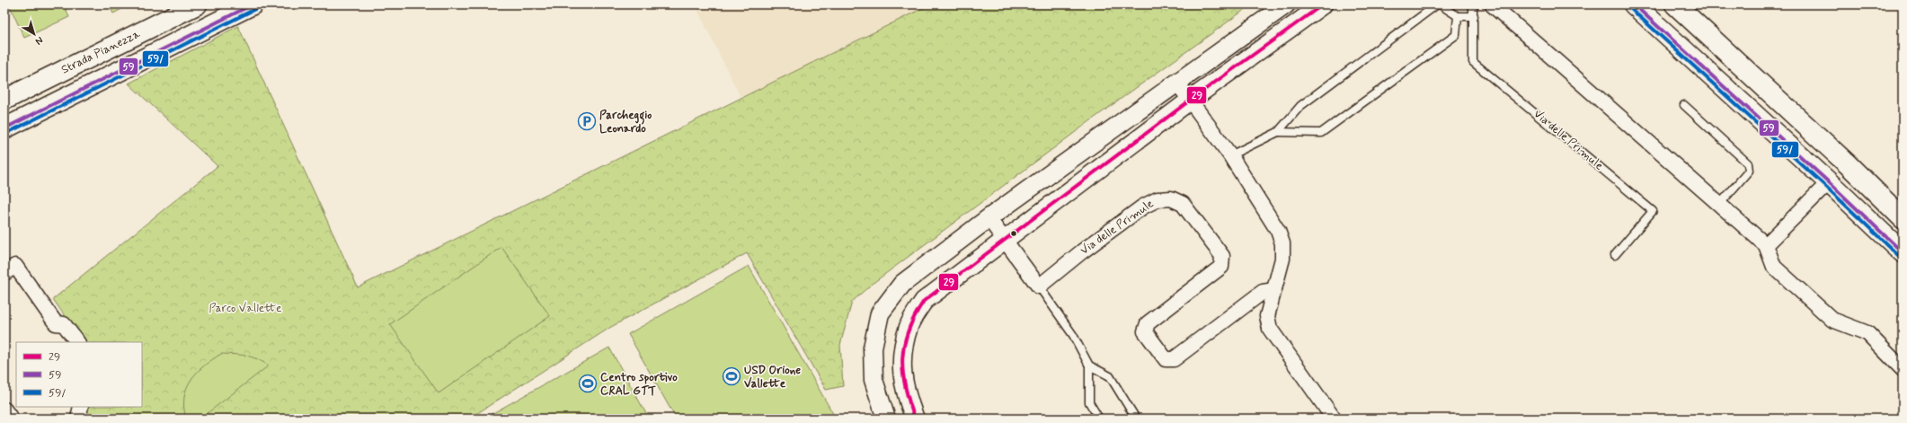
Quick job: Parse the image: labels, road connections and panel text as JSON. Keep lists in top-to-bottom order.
{
  "streets": {
    "main road": ["Strada Pianezza"],
    "street": ["Via delle Primule"]
  },
  "parks": ["Parco Vallette"],
  "places": {
    "parking": ["Parcheggio Leonardo"],
    "sports": ["USD Orione Vallette", "Centro sportivo CRAL GTT"]
  },
  "lines": ["transit line 29", "transit line 59", "transit line 59/"],
  "legend": ["29", "59", "59/"],
  "north": "bottom right"
}
